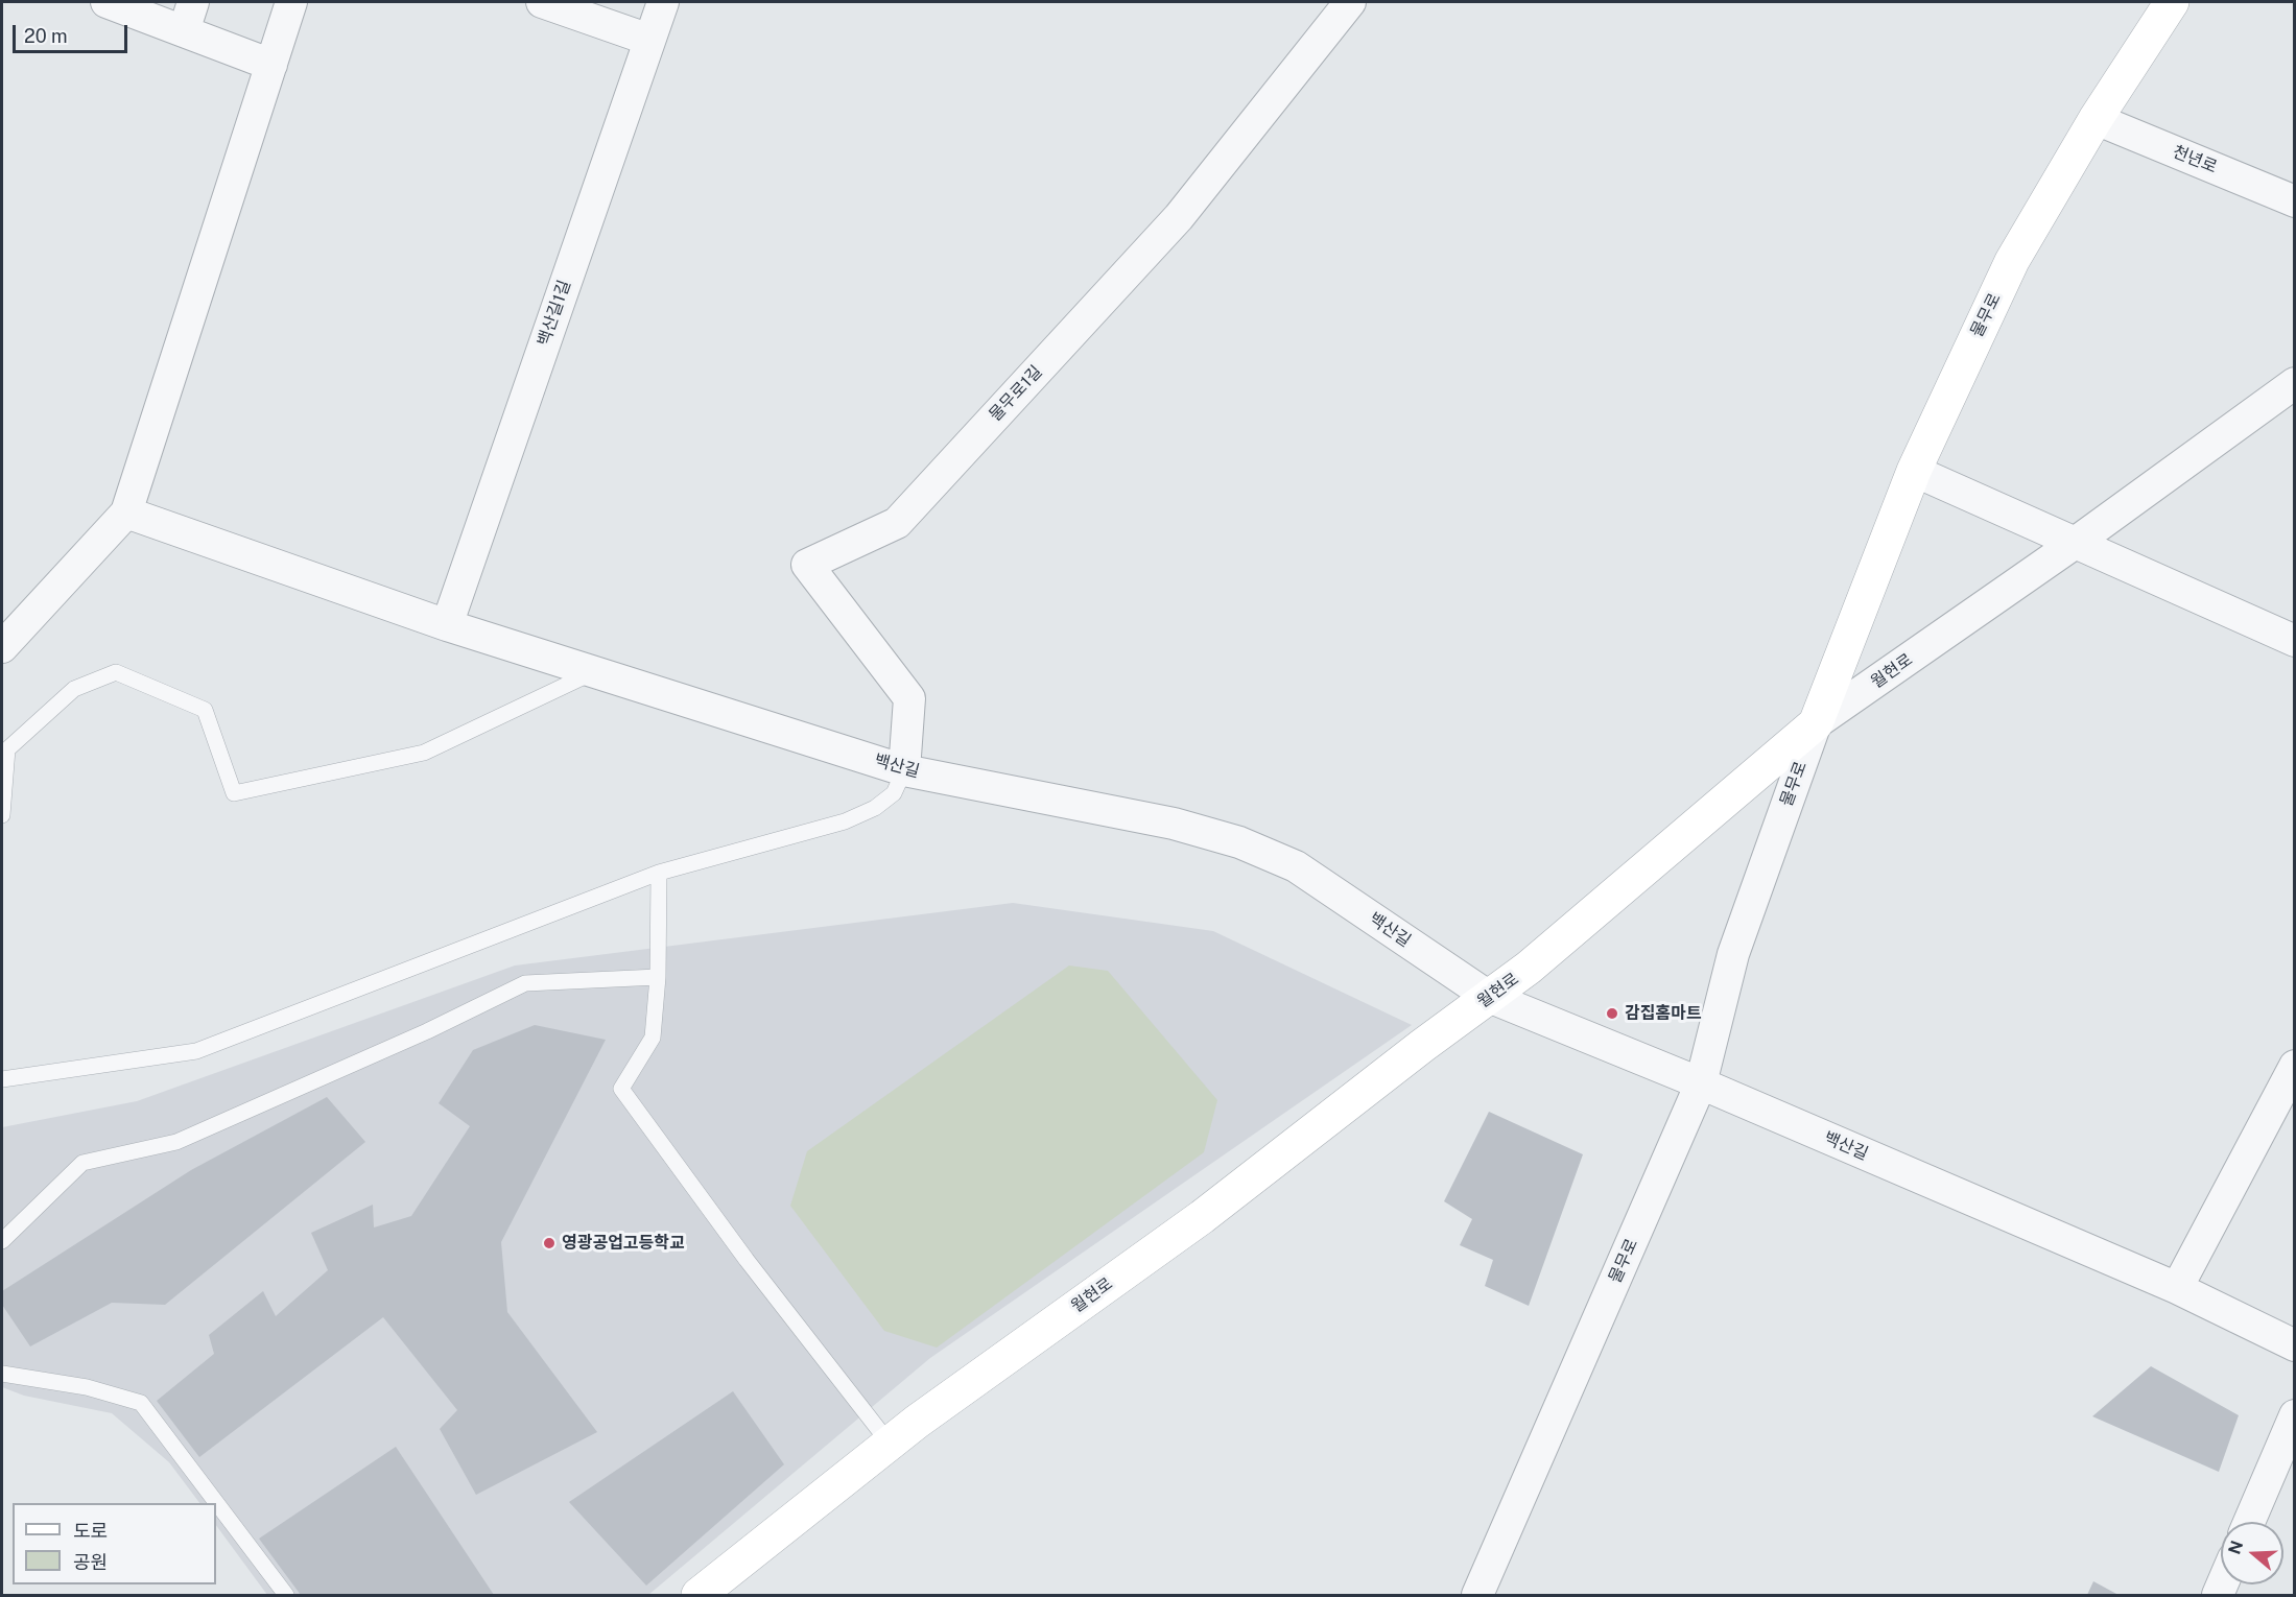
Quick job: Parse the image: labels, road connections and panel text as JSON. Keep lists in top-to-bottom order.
{
  "streets": {
    "main road": ["물무로", "월현로"],
    "street": [
      "천년로",
      "백산길1길",
      "물무로1길",
      "백산길"
    ]
  },
  "crossings": [
    ["천년로", "물무로"],
    ["백산길1길", "백산길"],
    ["물무로", "월현로"],
    ["물무로", "백산길"],
    ["물무로1길", "백산길"],
    ["월현로", "백산길"]
  ],
  "places": ["감집홈마트", "영광공업고등학교"],
  "legend": ["도로", "공원"],
  "scale_bar": "20 m",
  "north": "left"
}
